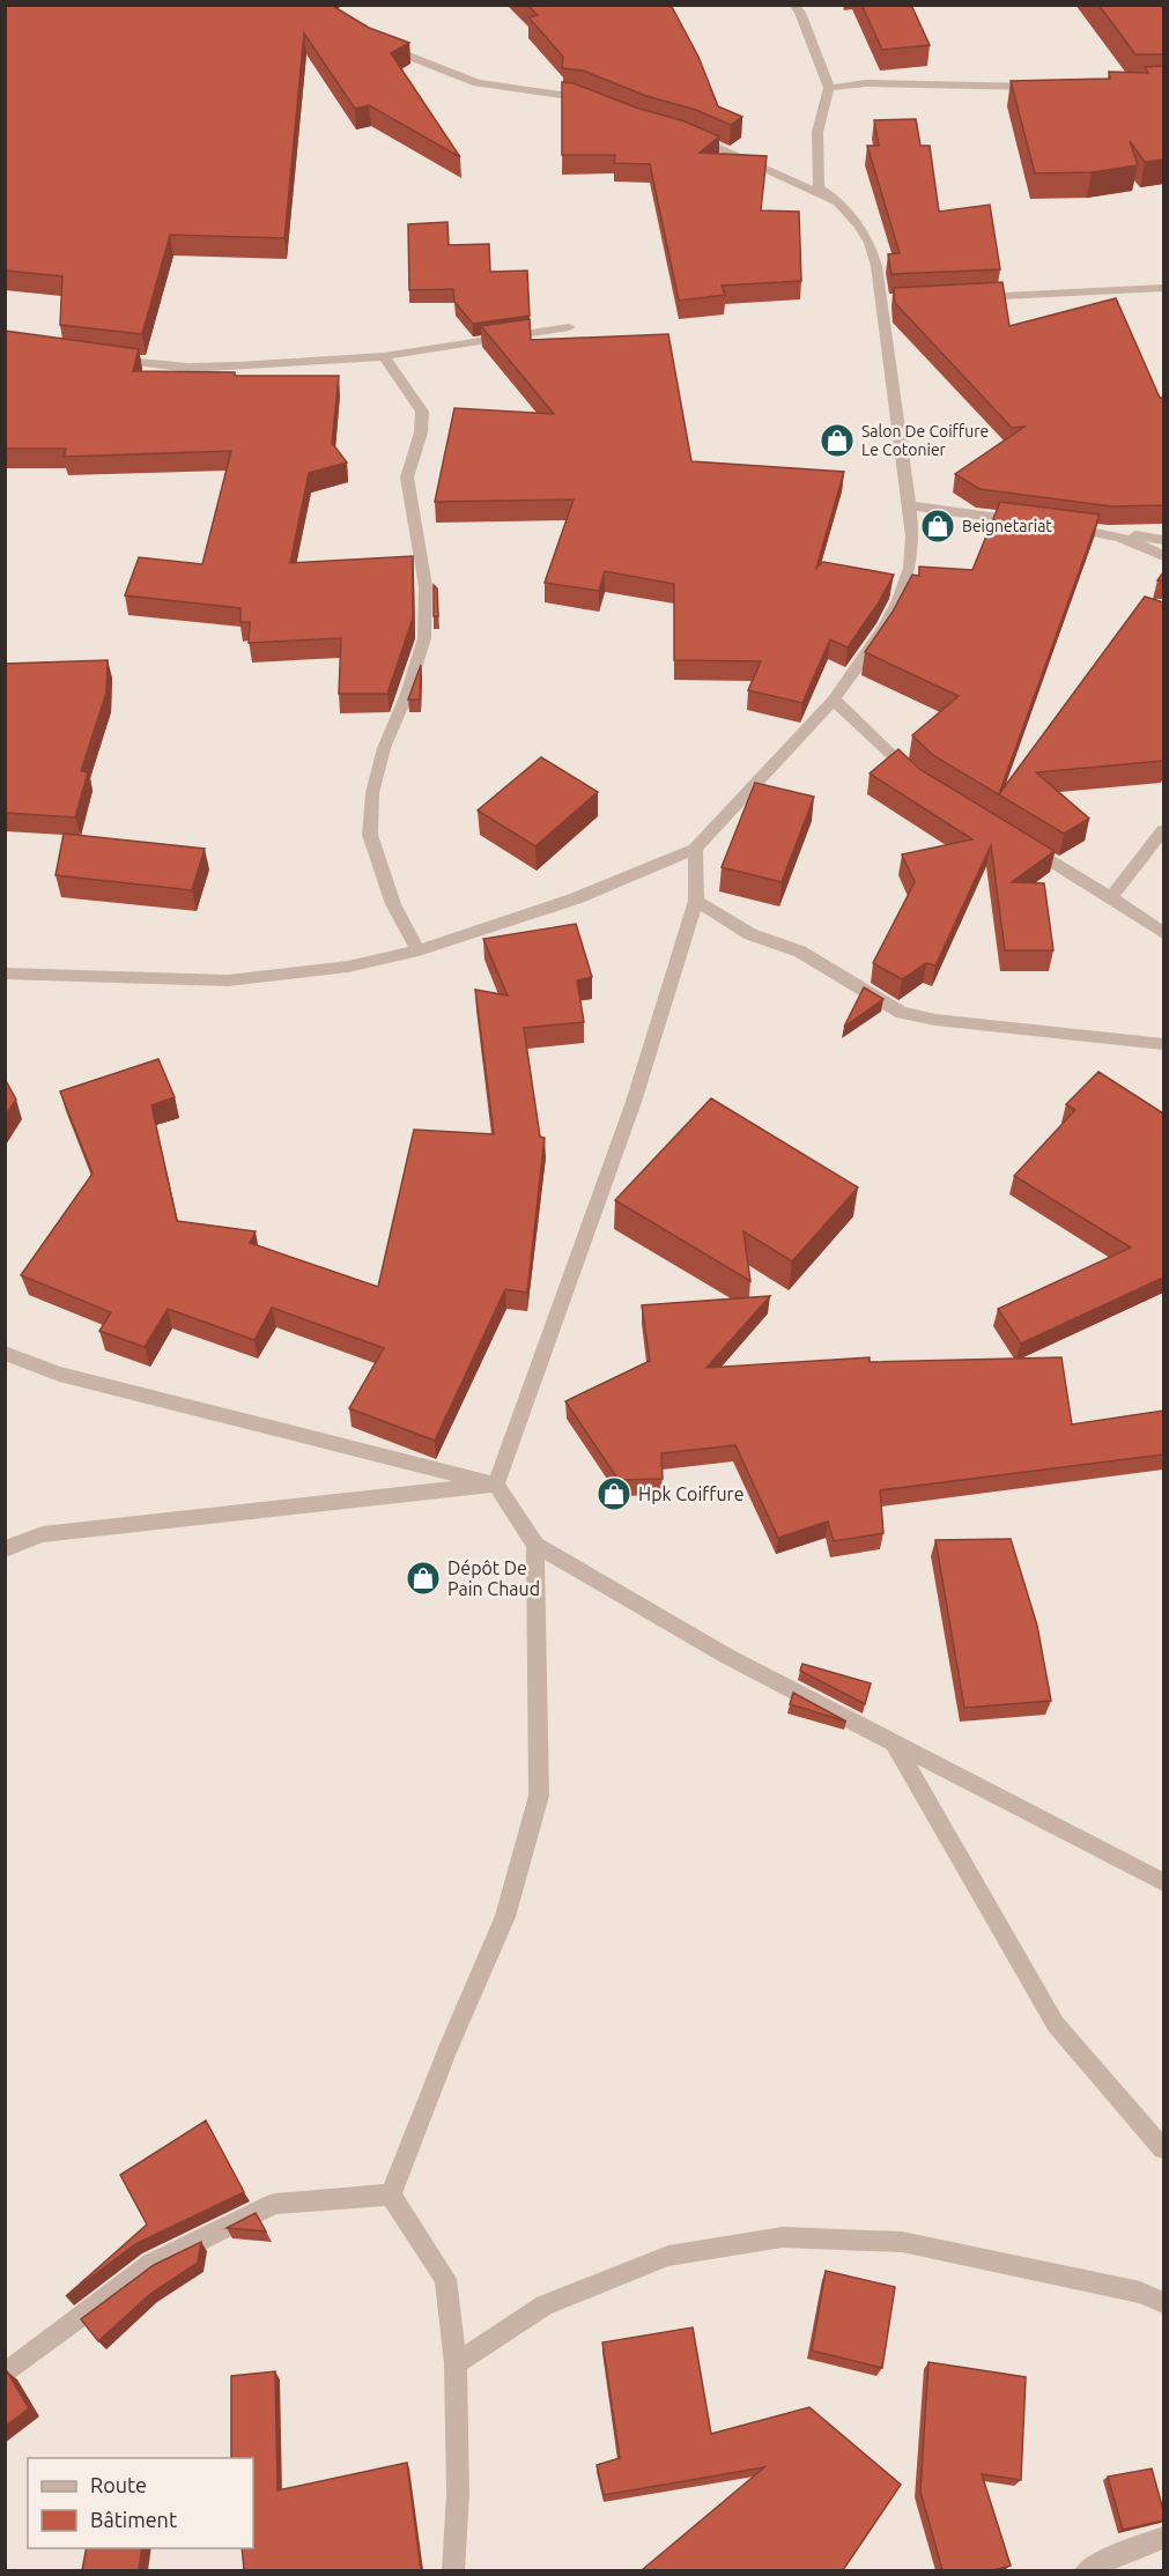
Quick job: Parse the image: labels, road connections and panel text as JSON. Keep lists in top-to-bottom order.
{
  "places": {
    "shop": [
      "Salon De Coiffure Le Cotonier",
      "Beignetariat",
      "Hpk Coiffure",
      "Dépôt De Pain Chaud"
    ]
  },
  "legend": ["Route", "Bâtiment"]
}
